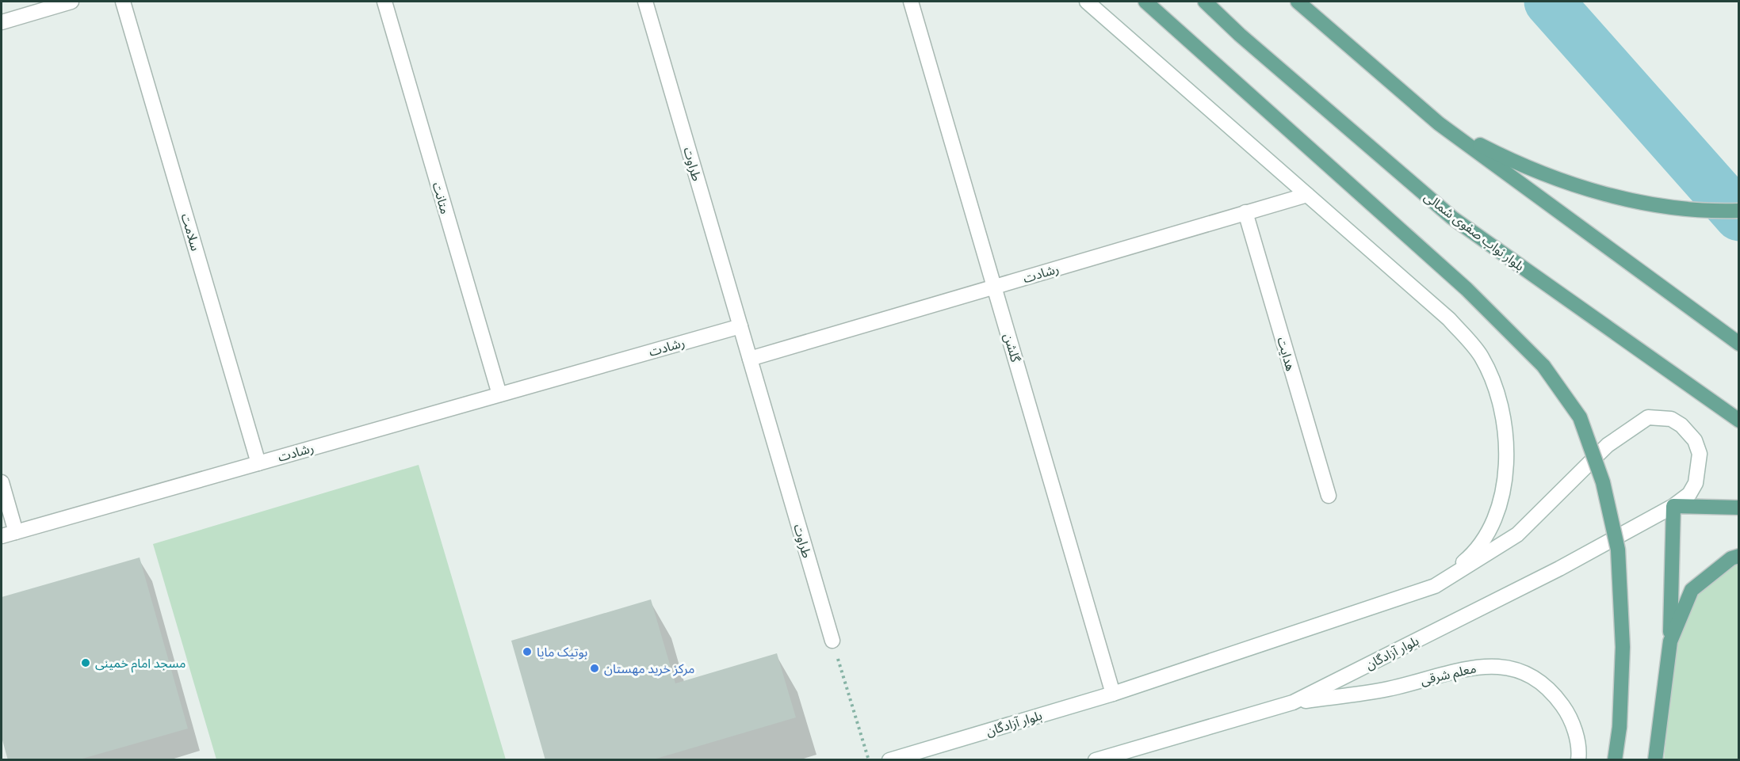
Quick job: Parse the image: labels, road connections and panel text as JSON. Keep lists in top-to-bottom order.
{
  "streets": {
    "main road": ["بلوار نواب صفوی شمالی"],
    "street": [
      "طراوت",
      "متانت",
      "سلامت",
      "رشادت",
      "گلشن",
      "هدایت",
      "بلوار آزادگان",
      "معلم شرقی"
    ]
  },
  "crossings": [
    ["طراوت", "رشادت"],
    ["متانت", "رشادت"],
    ["سلامت", "رشادت"],
    ["رشادت", "گلشن"],
    ["رشادت", "هدایت"],
    ["گلشن", "بلوار آزادگان"],
    ["بلوار آزادگان", "معلم شرقی"]
  ],
  "places": ["بوتیک مایا", "مسجد امام خمینی", "مرکز خرید مهستان"]
}
